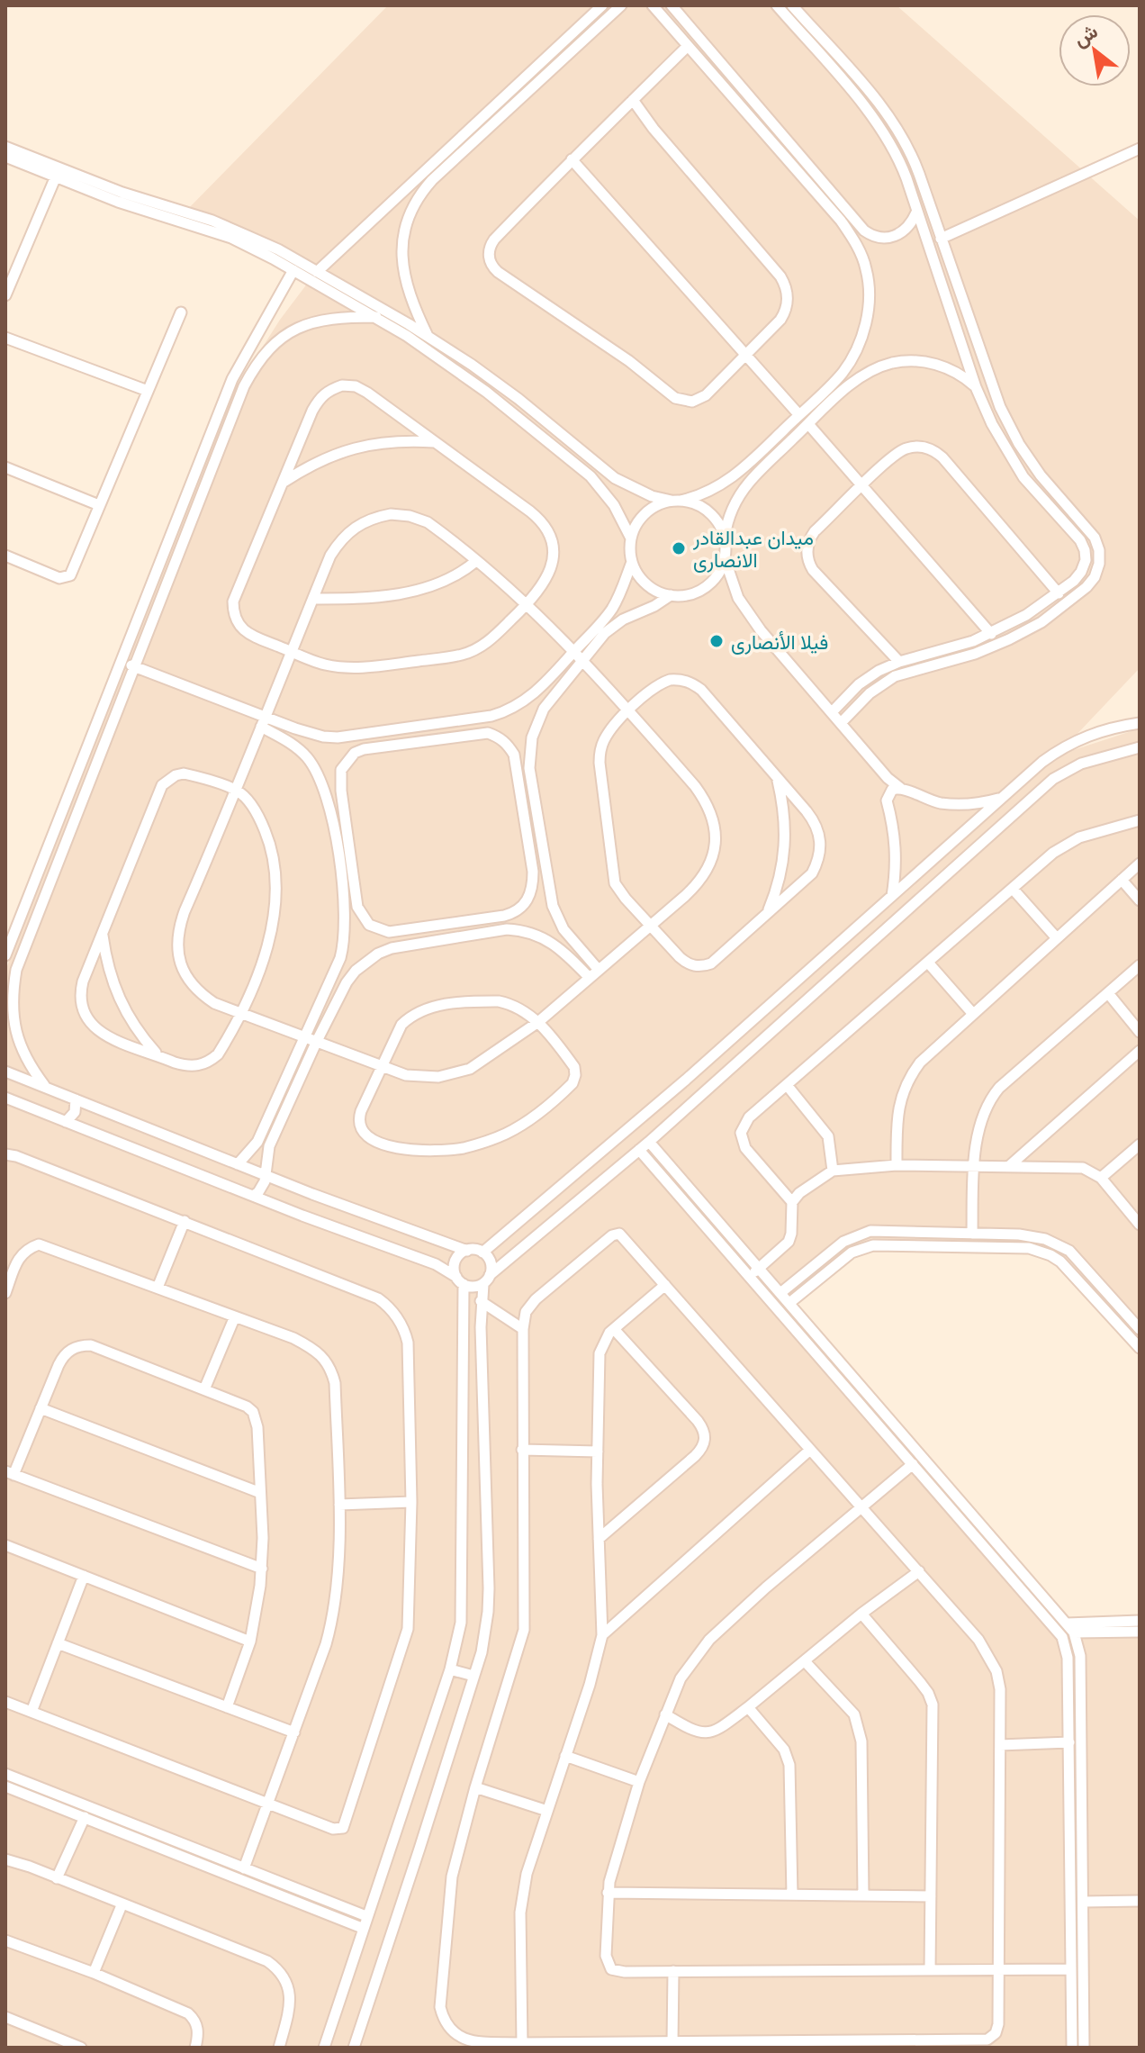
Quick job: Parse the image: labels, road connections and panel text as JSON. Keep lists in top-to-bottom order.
{
  "places": ["ميدان عبدالقادر الانصارى", "فيلا الأنصارى"],
  "north": "top left"
}
